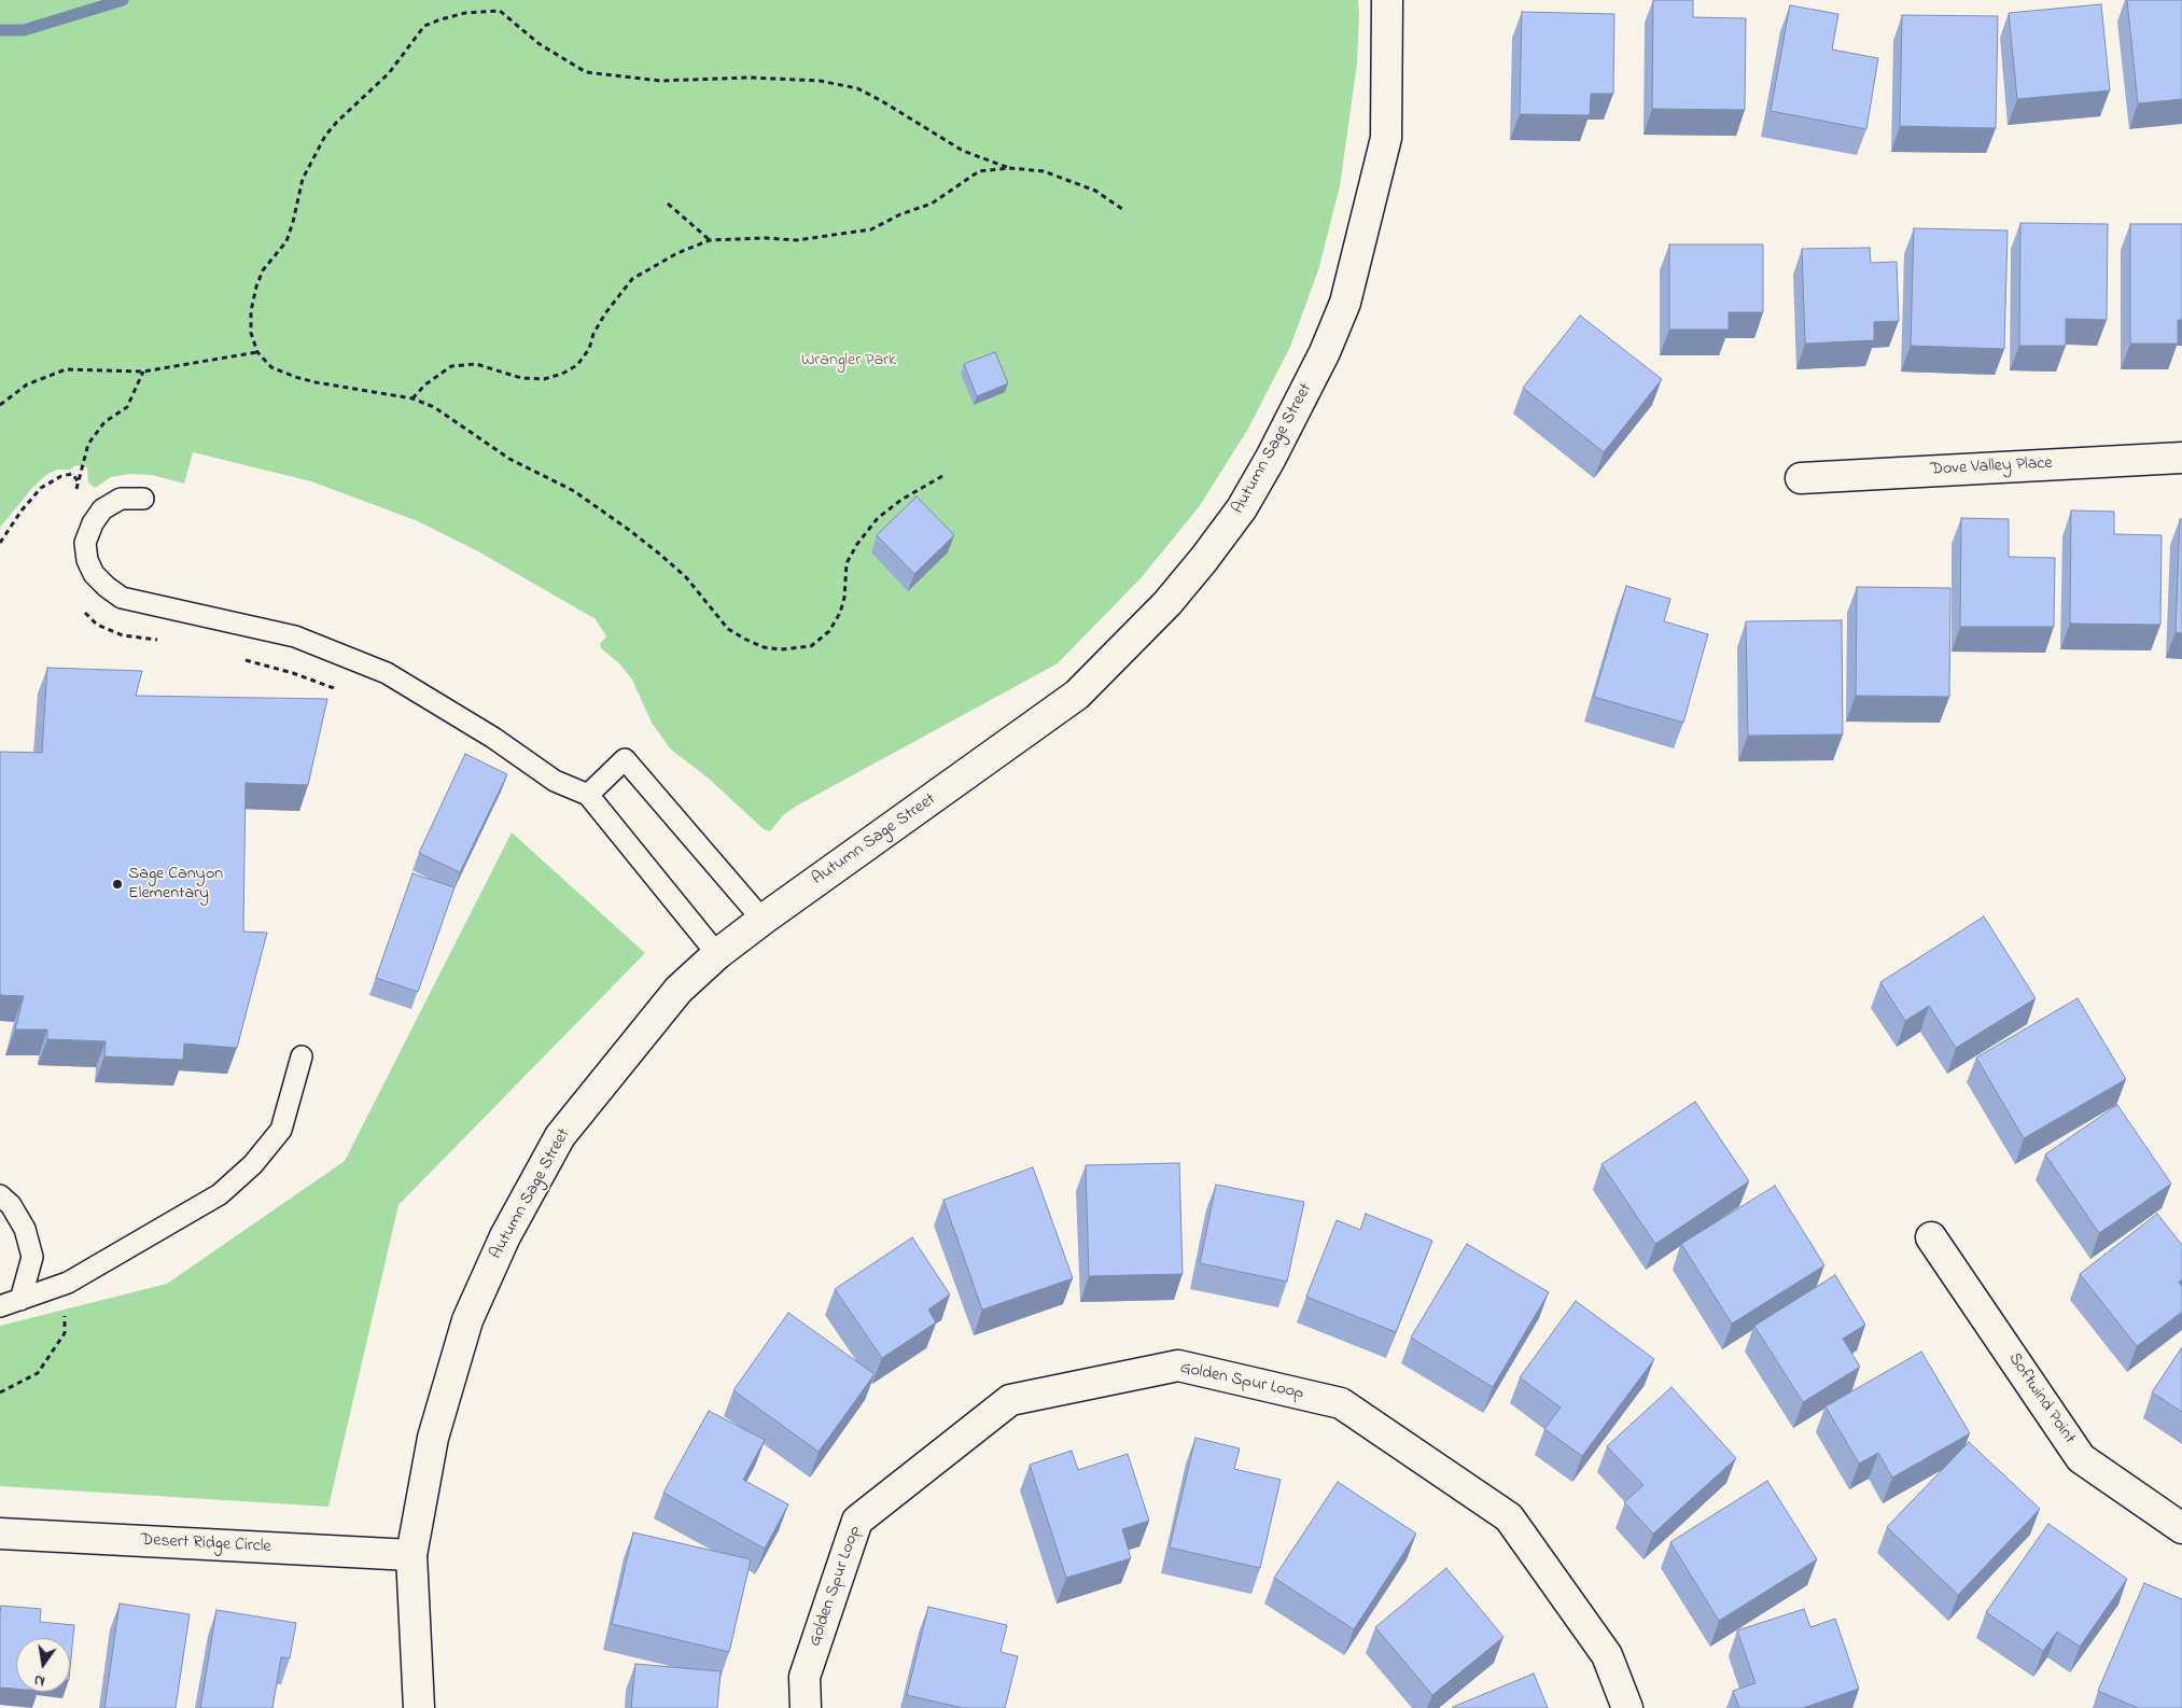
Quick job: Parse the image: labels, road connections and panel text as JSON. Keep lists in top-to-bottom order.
{
  "streets": {
    "street": [
      "Autumn Sage Street",
      "Dove Valley Place",
      "Golden Spur Loop",
      "Softwind Point",
      "Desert Ridge Circle"
    ]
  },
  "crossings": [
    ["Autumn Sage Street", "Desert Ridge Circle"]
  ],
  "parks": ["Wrangler Park"],
  "places": ["Sage Canyon Elementary"],
  "north": "bottom"
}
